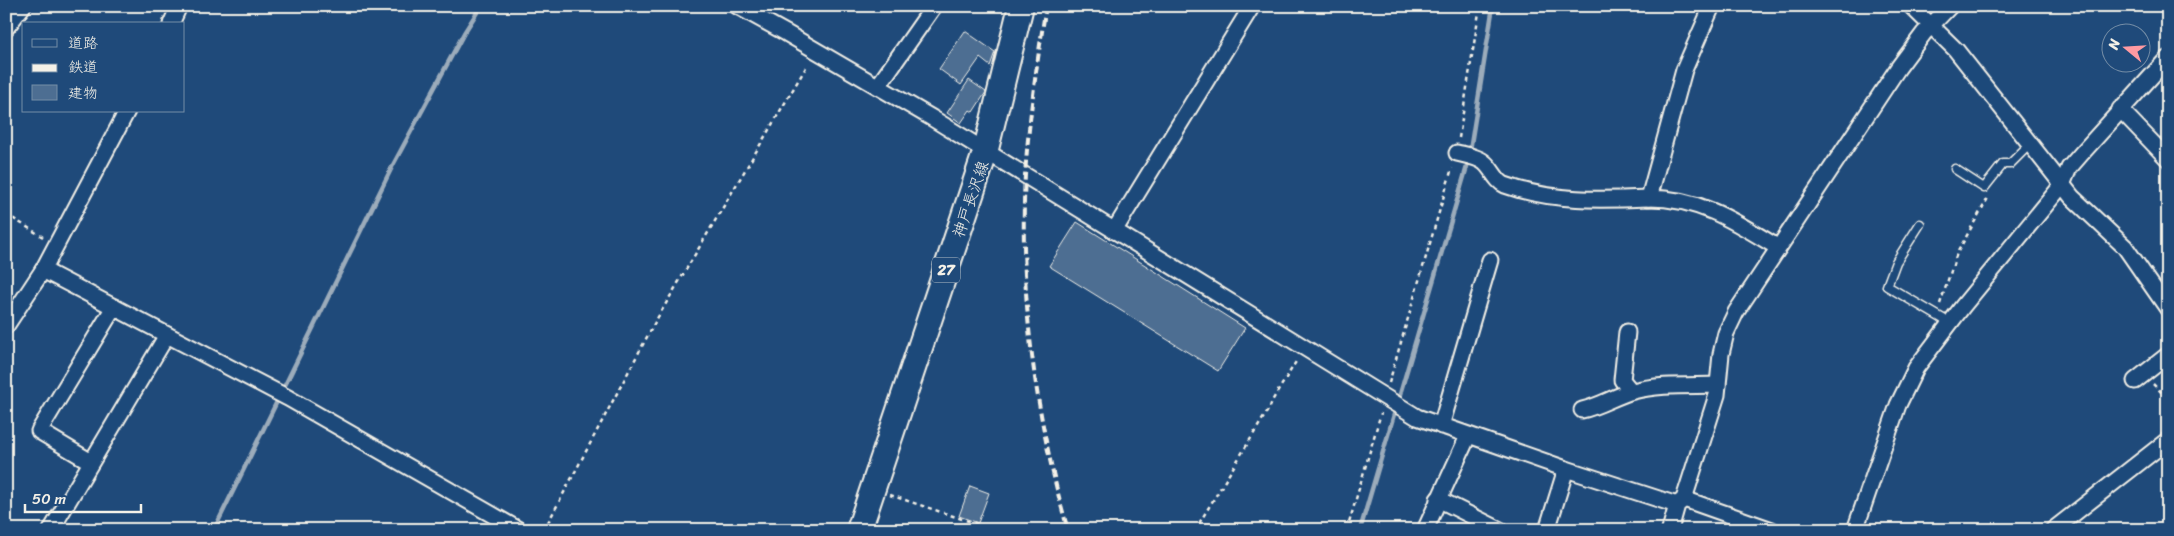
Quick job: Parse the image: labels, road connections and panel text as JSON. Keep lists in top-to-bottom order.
{
  "streets": {
    "main road": ["神戸長沢線", "27"]
  },
  "legend": ["道路", "鉄道", "建物"],
  "scale_bar": "50 m",
  "north": "left"
}
